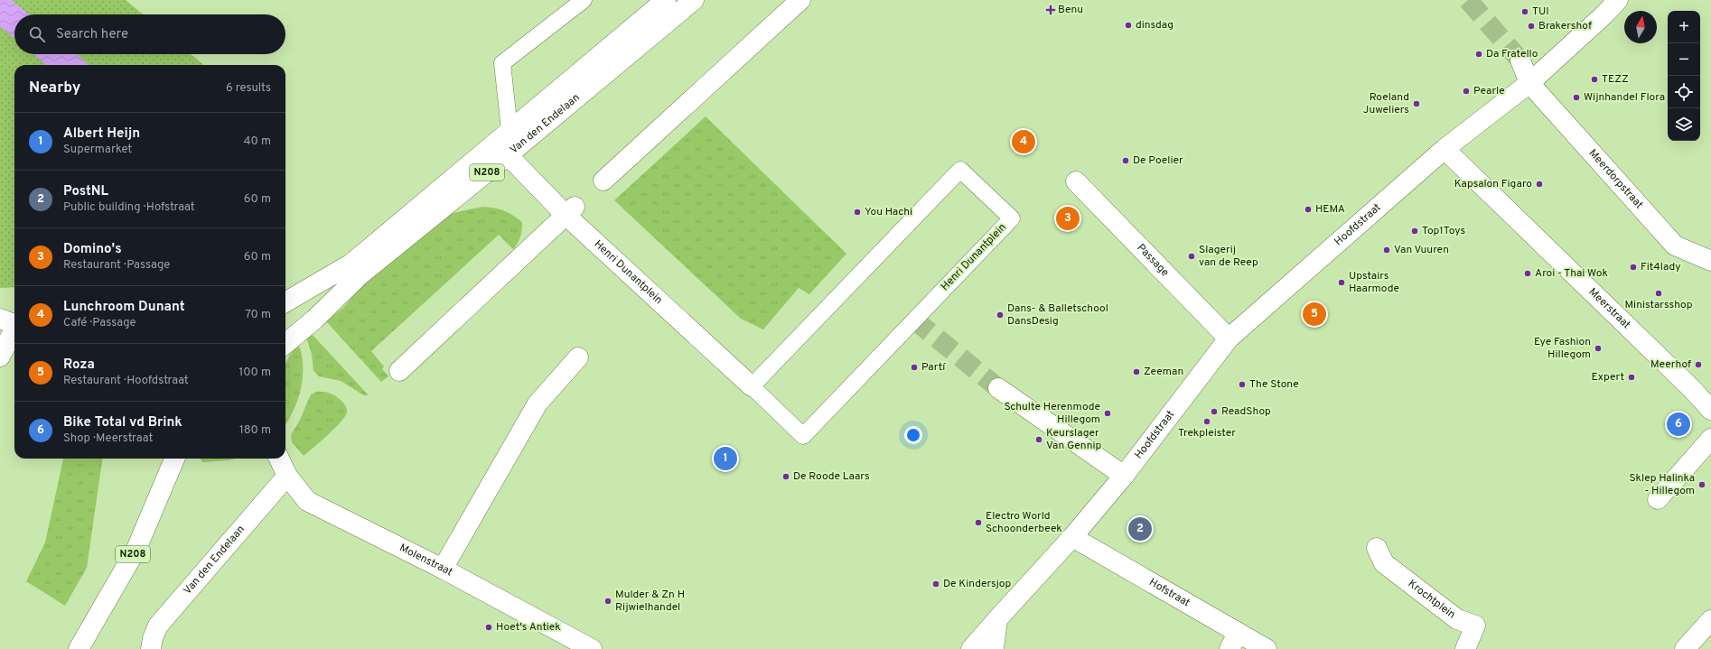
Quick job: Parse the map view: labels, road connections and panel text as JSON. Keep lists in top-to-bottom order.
{
  "streets": {
    "street": [
      "Van den Endelaan",
      "N208",
      "Meerdorpstraat",
      "Hoofdstraat",
      "Henri Dunantplein",
      "Passage",
      "Meerstraat",
      "Molenstraat",
      "Hofstraat",
      "Krochtplein"
    ]
  },
  "crossings": [
    ["Van den Endelaan", "Henri Dunantplein"],
    ["Van den Endelaan", "Molenstraat"],
    ["Meerdorpstraat", "Hoofdstraat"],
    ["Hoofdstraat", "Passage"],
    ["Hoofdstraat", "Meerstraat"],
    ["Hoofdstraat", "Hofstraat"]
  ],
  "places": {
    "health": ["Benu"],
    "other": [
      "TUI",
      "dinsdag",
      "Brakershof",
      "Da Fratello",
      "TEZZ",
      "Pearle",
      "Wijnhandel Flora",
      "Roeland Juweliers",
      "De Poelier",
      "Kapsalon Figaro",
      "HEMA",
      "You Hachi",
      "Top1Toys",
      "Van Vuuren",
      "Slagerij van de Reep",
      "Fit4lady",
      "Aroi - Thai Wok",
      "Upstairs Haarmode",
      "Ministarsshop",
      "Dans- & Balletschool DansDesig",
      "Eye Fashion Hillegom",
      "Meerhof",
      "Partí",
      "Zeeman",
      "Expert",
      "The Stone",
      "ReadShop",
      "Schulte Herenmode Hillegom",
      "Trekpleister",
      "Keurslager Van Gennip",
      "De Roode Laars",
      "Sklep Halinka - Hillegom",
      "Electro World Schoonderbeek",
      "De Kindersjop",
      "Mulder & Zn H Rijwielhandel",
      "Hoet's Antiek"
    ]
  },
  "north": "top",
  "page": {
    "map_buttons": ["+", "−"],
    "search": "Search here",
    "heading": ["Nearby", "6 results"],
    "list": [
      {
        "mark": "1",
        "name": "Albert Heijn",
        "note": "Supermarket",
        "value": "40 m"
      },
      {
        "mark": "2",
        "name": "PostNL",
        "note": "Public building · Hofstraat",
        "value": "60 m"
      },
      {
        "mark": "3",
        "name": "Domino's",
        "note": "Restaurant · Passage",
        "value": "60 m"
      },
      {
        "mark": "4",
        "name": "Lunchroom Dunant",
        "note": "Café · Passage",
        "value": "70 m"
      },
      {
        "mark": "5",
        "name": "Roza",
        "note": "Restaurant · Hoofdstraat",
        "value": "100 m"
      },
      {
        "mark": "6",
        "name": "Bike Total vd Brink",
        "note": "Shop · Meerstraat",
        "value": "180 m"
      }
    ],
    "pins": [
      "4",
      "3",
      "5",
      "6",
      "1",
      "2"
    ]
  }
}
